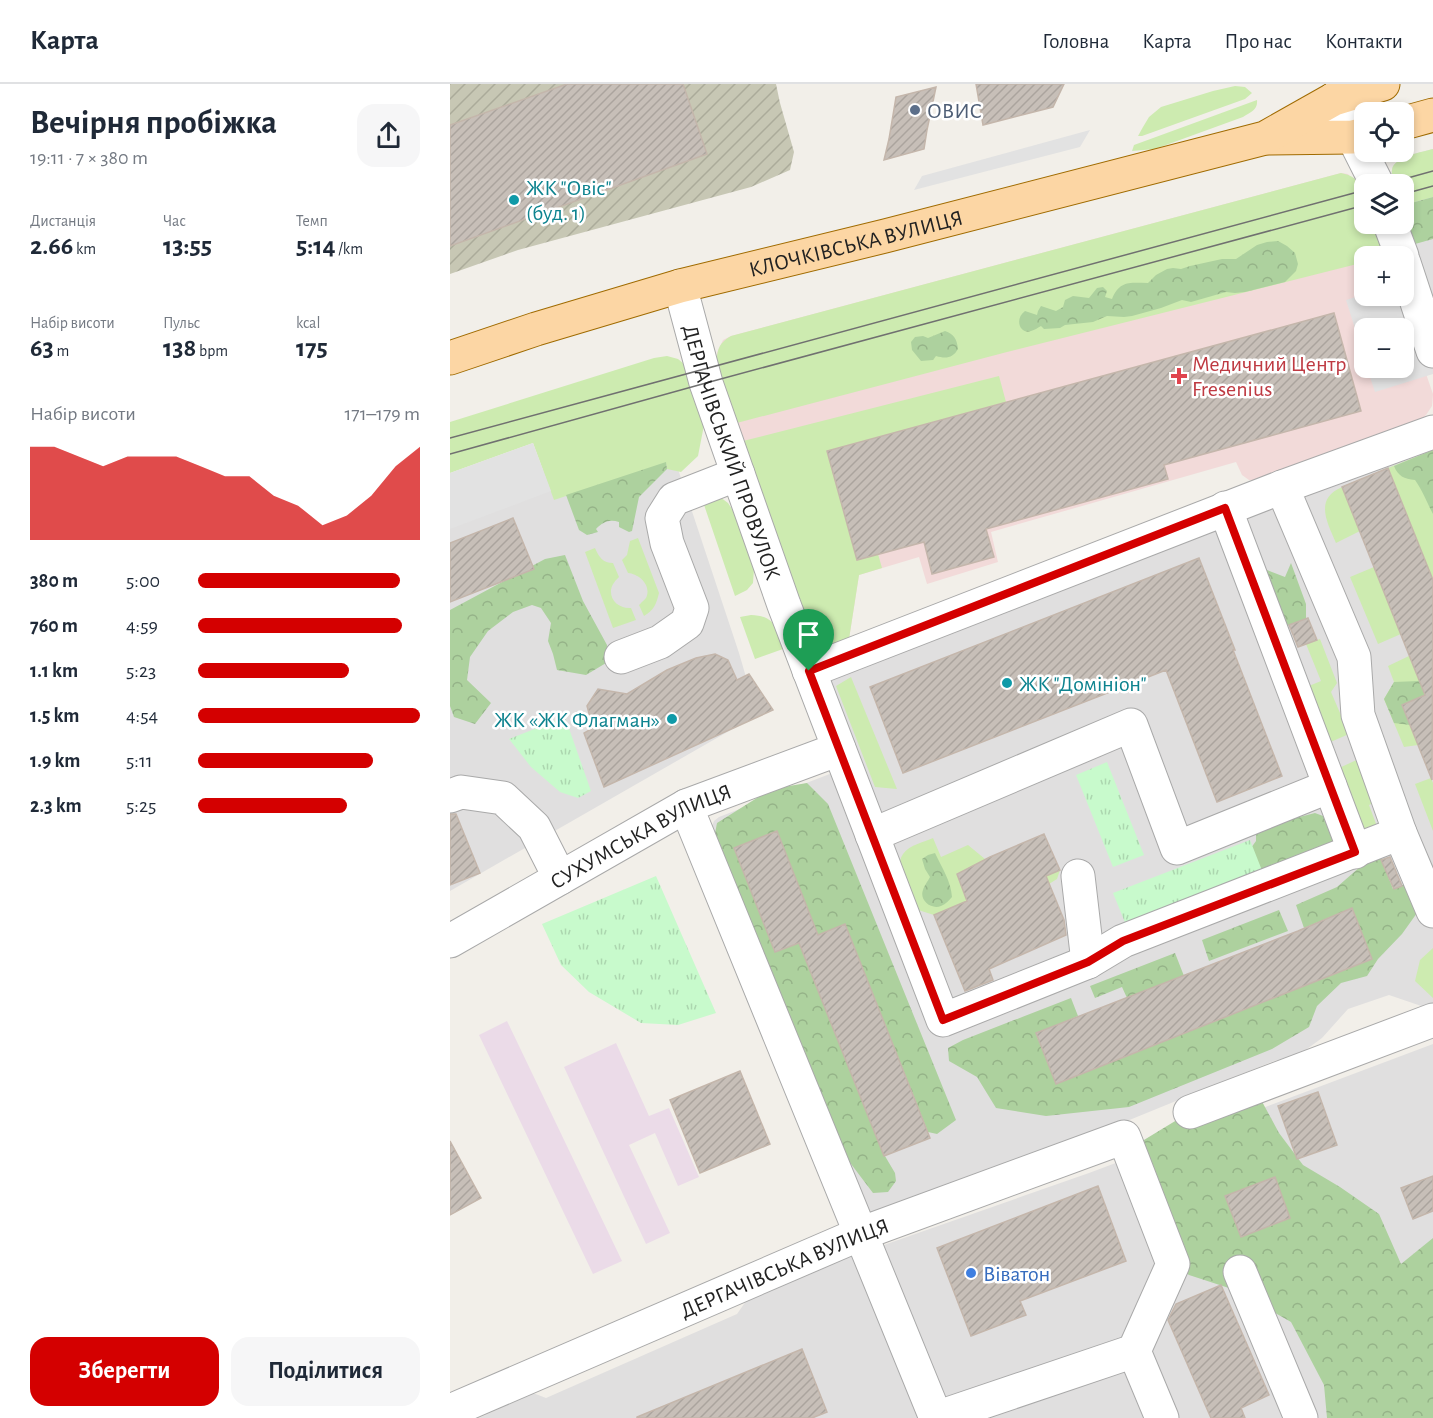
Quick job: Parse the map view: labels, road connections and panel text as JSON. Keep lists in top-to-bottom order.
{
  "streets": {
    "main road": ["КЛОЧКІВСЬКА ВУЛИЦЯ"],
    "street": ["ДЕРГАЧІВСЬКИЙ ПРОВУЛОК", "СУХУМСЬКА ВУЛИЦЯ", "ДЕРГАЧІВСЬКА ВУЛИЦЯ"]
  },
  "crossings": [
    ["КЛОЧКІВСЬКА ВУЛИЦЯ", "ДЕРГАЧІВСЬКИЙ ПРОВУЛОК"],
    ["ДЕРГАЧІВСЬКИЙ ПРОВУЛОК", "СУХУМСЬКА ВУЛИЦЯ"]
  ],
  "places": {
    "other": [
      "ОВИС",
      "ЖК \"Овіс\" (буд. 1)",
      "ЖК \"Домініон\"",
      "ЖК «ЖК Флагман»",
      "Віватон"
    ],
    "health": ["Медичний Центр Fresenius"]
  },
  "page": {
    "header": "Карта",
    "nav": [
      "Головна",
      "Карта",
      "Про нас",
      "Контакти"
    ],
    "heading": ["Вечірня пробіжка", "19:11 · 7 × 380 m"],
    "map_buttons": ["+", "−"],
    "stats": [
      ["Дистанція", "2.66 km"],
      ["Час", "13:55"],
      ["Темп", "5:14 /km"],
      ["Набір висоти", "63 m"],
      ["Пульс", "138 bpm"],
      ["kcal", "175"]
    ],
    "chart": ["Набір висоти", "171–179 m"],
    "list": [
      {
        "name": "380 m",
        "note": "5:00"
      },
      {
        "name": "760 m",
        "note": "4:59"
      },
      {
        "name": "1.1 km",
        "note": "5:23"
      },
      {
        "name": "1.5 km",
        "note": "4:54"
      },
      {
        "name": "1.9 km",
        "note": "5:11"
      },
      {
        "name": "2.3 km",
        "note": "5:25"
      }
    ],
    "buttons": ["Зберегти", "Поділитися"]
  }
}
